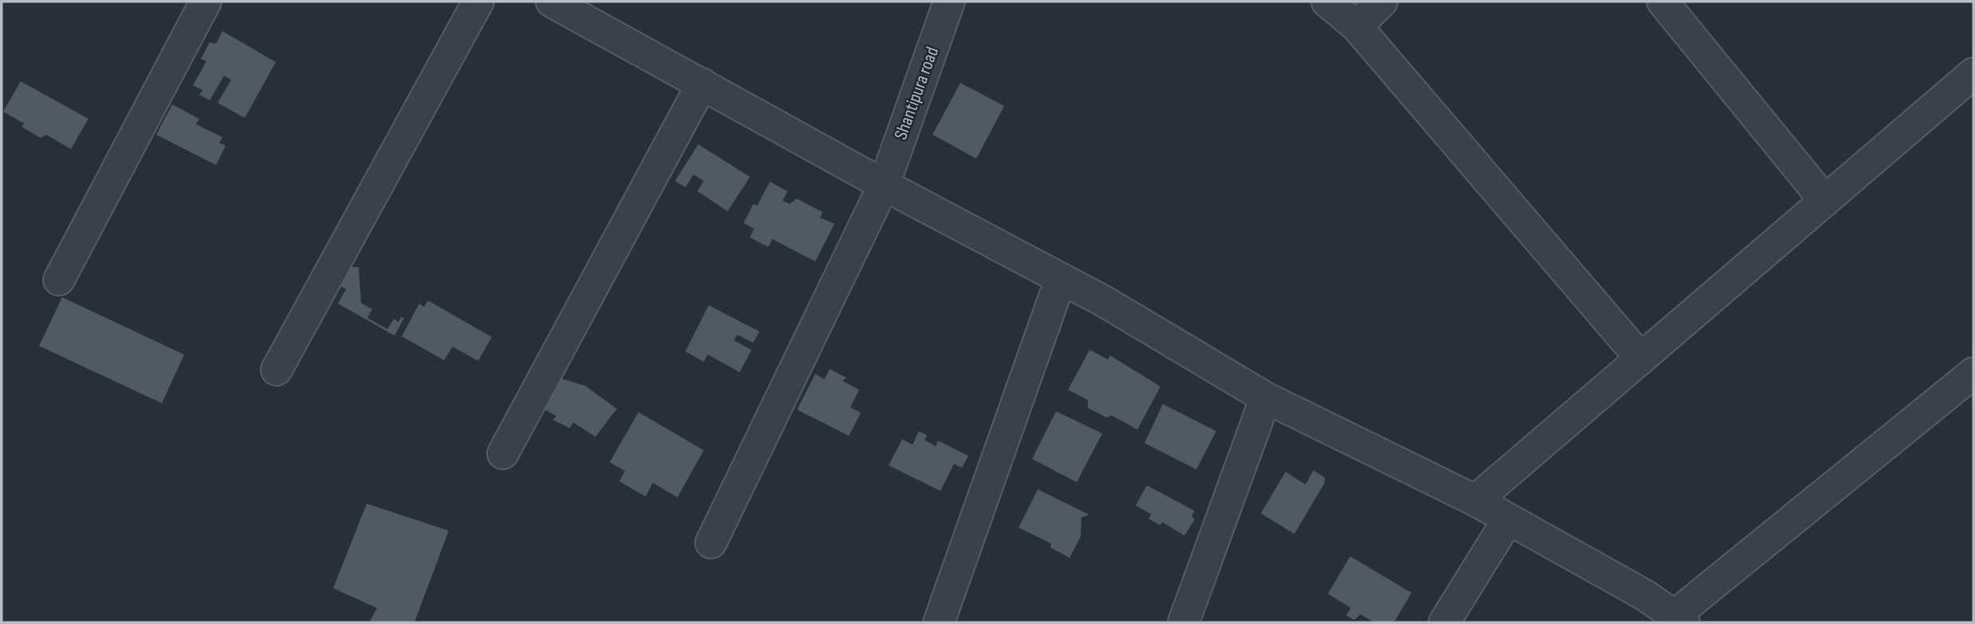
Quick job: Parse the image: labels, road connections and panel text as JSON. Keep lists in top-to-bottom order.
{
  "streets": {
    "street": ["Shantipura road"]
  }
}
